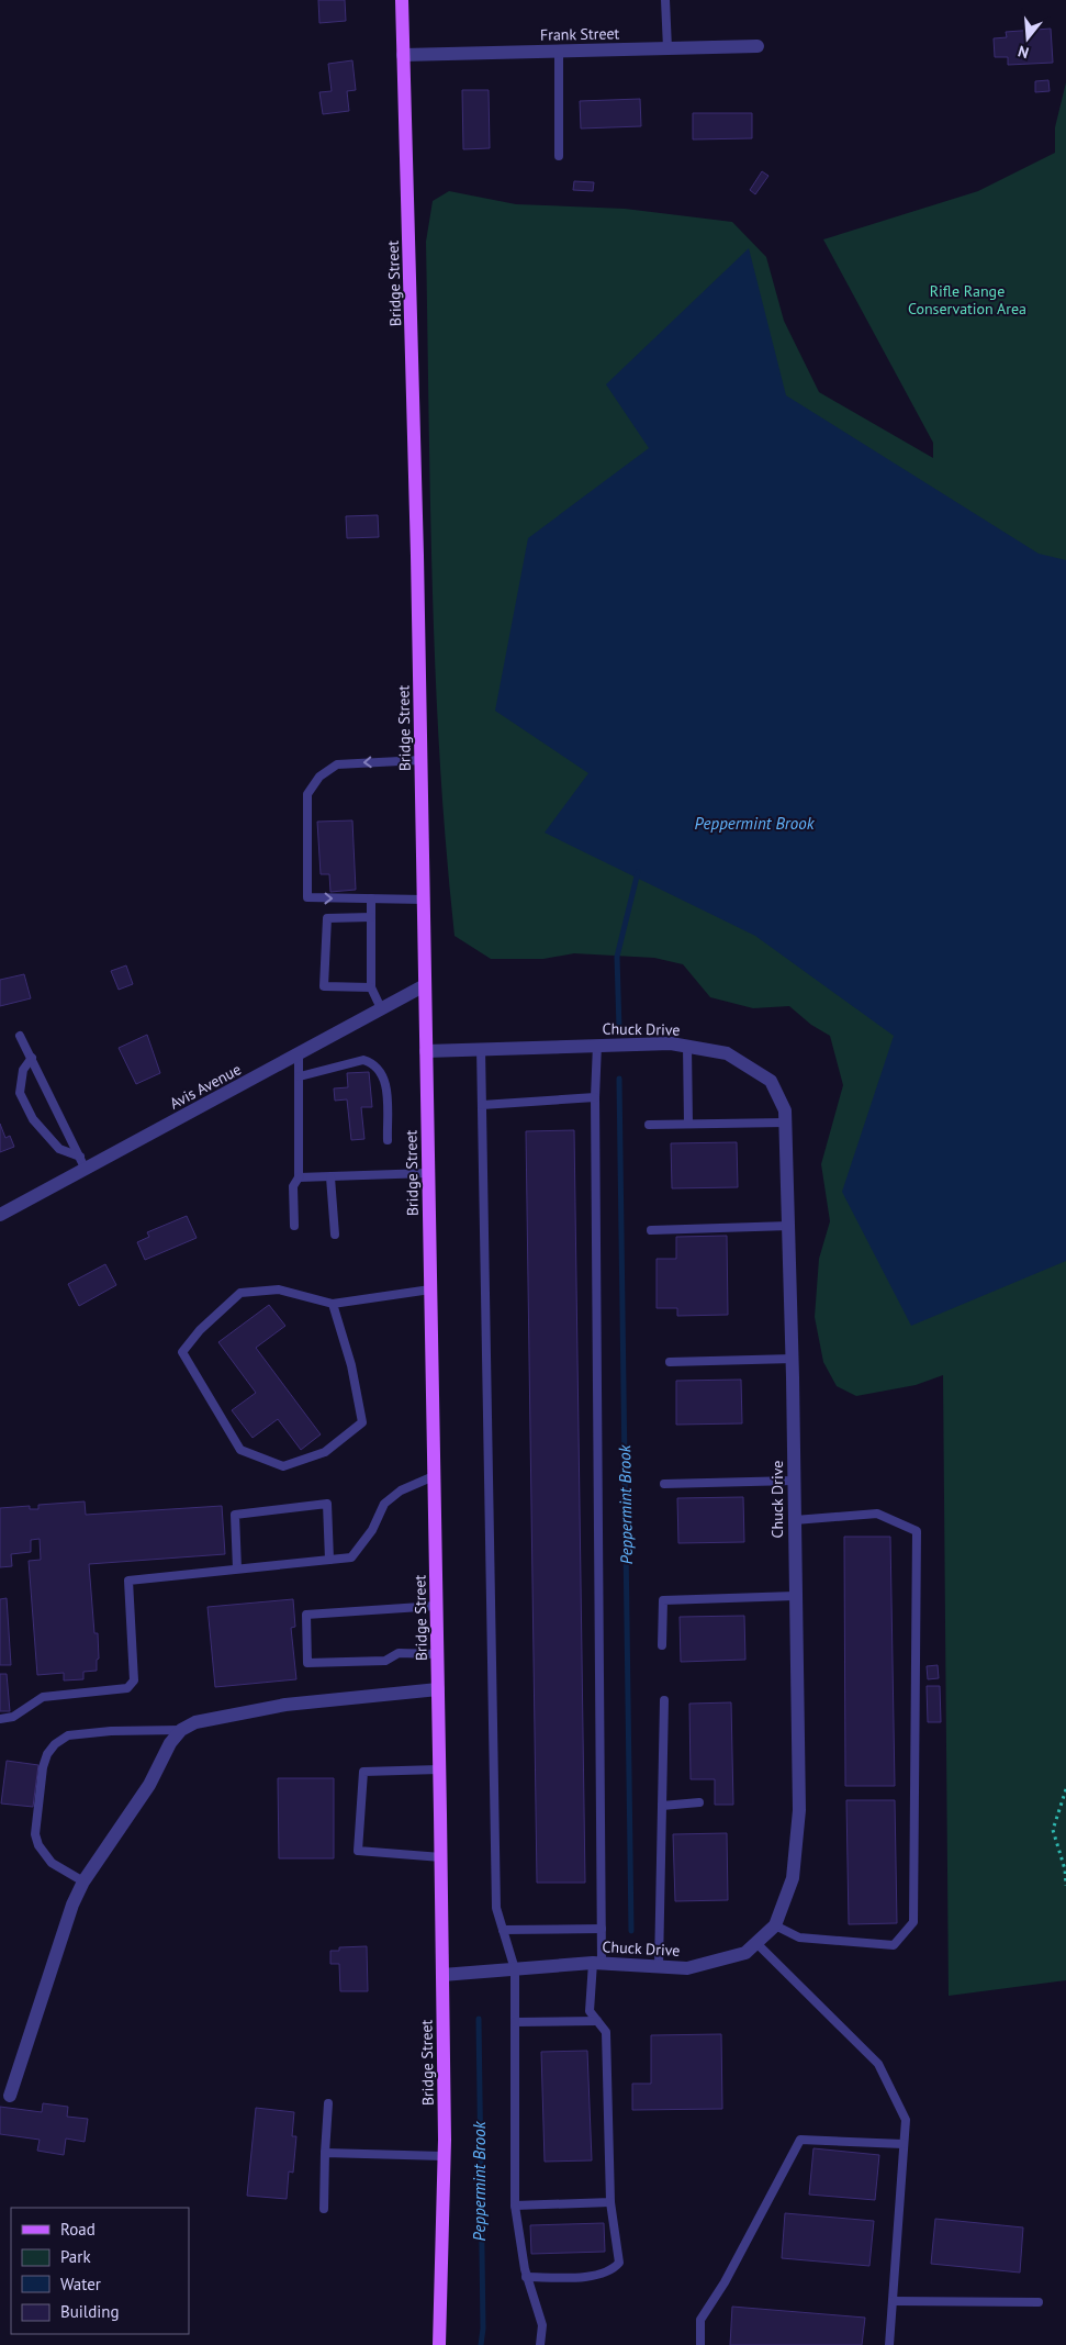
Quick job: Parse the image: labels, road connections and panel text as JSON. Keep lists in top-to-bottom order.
{
  "streets": {
    "main road": ["Bridge Street"],
    "street": ["Frank Street", "Chuck Drive", "Avis Avenue"]
  },
  "crossings": [
    ["Frank Street", "Bridge Street"],
    ["Bridge Street", "Chuck Drive"],
    ["Bridge Street", "Avis Avenue"]
  ],
  "water": ["Peppermint Brook"],
  "parks": ["Rifle Range Conservation Area"],
  "legend": [
    "Road",
    "Park",
    "Water",
    "Building"
  ],
  "north": "bottom"
}
